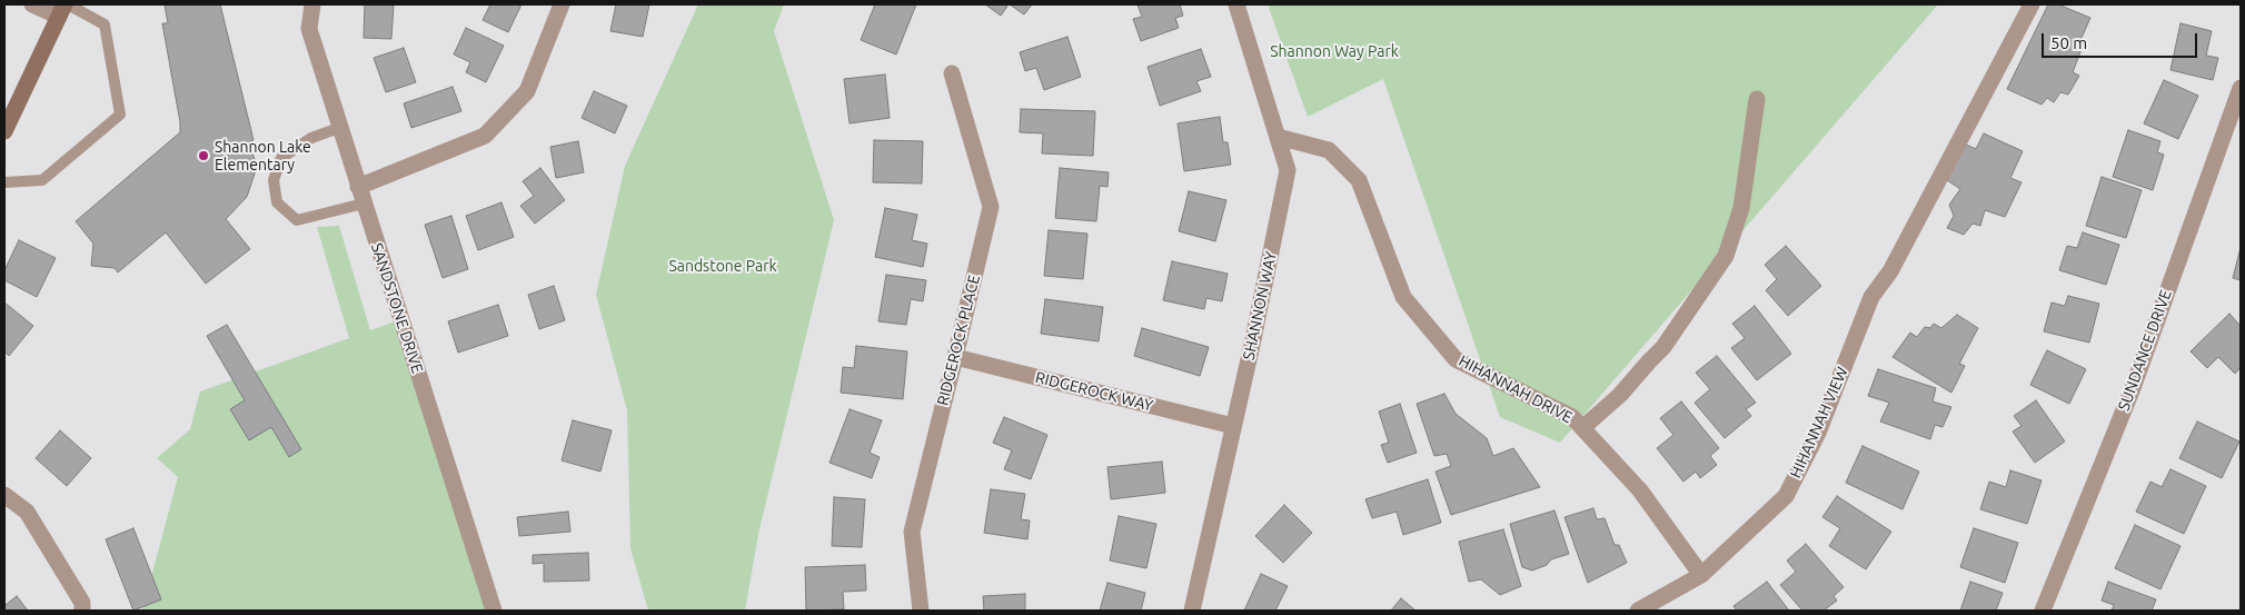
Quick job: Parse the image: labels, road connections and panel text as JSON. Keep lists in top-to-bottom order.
{
  "streets": {
    "street": [
      "SHANNON WAY",
      "SANDSTONE DRIVE",
      "RIDGEROCK PLACE",
      "SUNDANCE DRIVE",
      "HIHANNAH DRIVE",
      "RIDGEROCK WAY",
      "HIHANNAH VIEW"
    ]
  },
  "crossings": [
    ["SHANNON WAY", "HIHANNAH DRIVE"],
    ["SHANNON WAY", "RIDGEROCK WAY"],
    ["RIDGEROCK PLACE", "RIDGEROCK WAY"],
    ["HIHANNAH DRIVE", "HIHANNAH VIEW"]
  ],
  "parks": ["Shannon Way Park", "Sandstone Park"],
  "places": ["Shannon Lake Elementary"],
  "scale_bar": "50 m"
}
